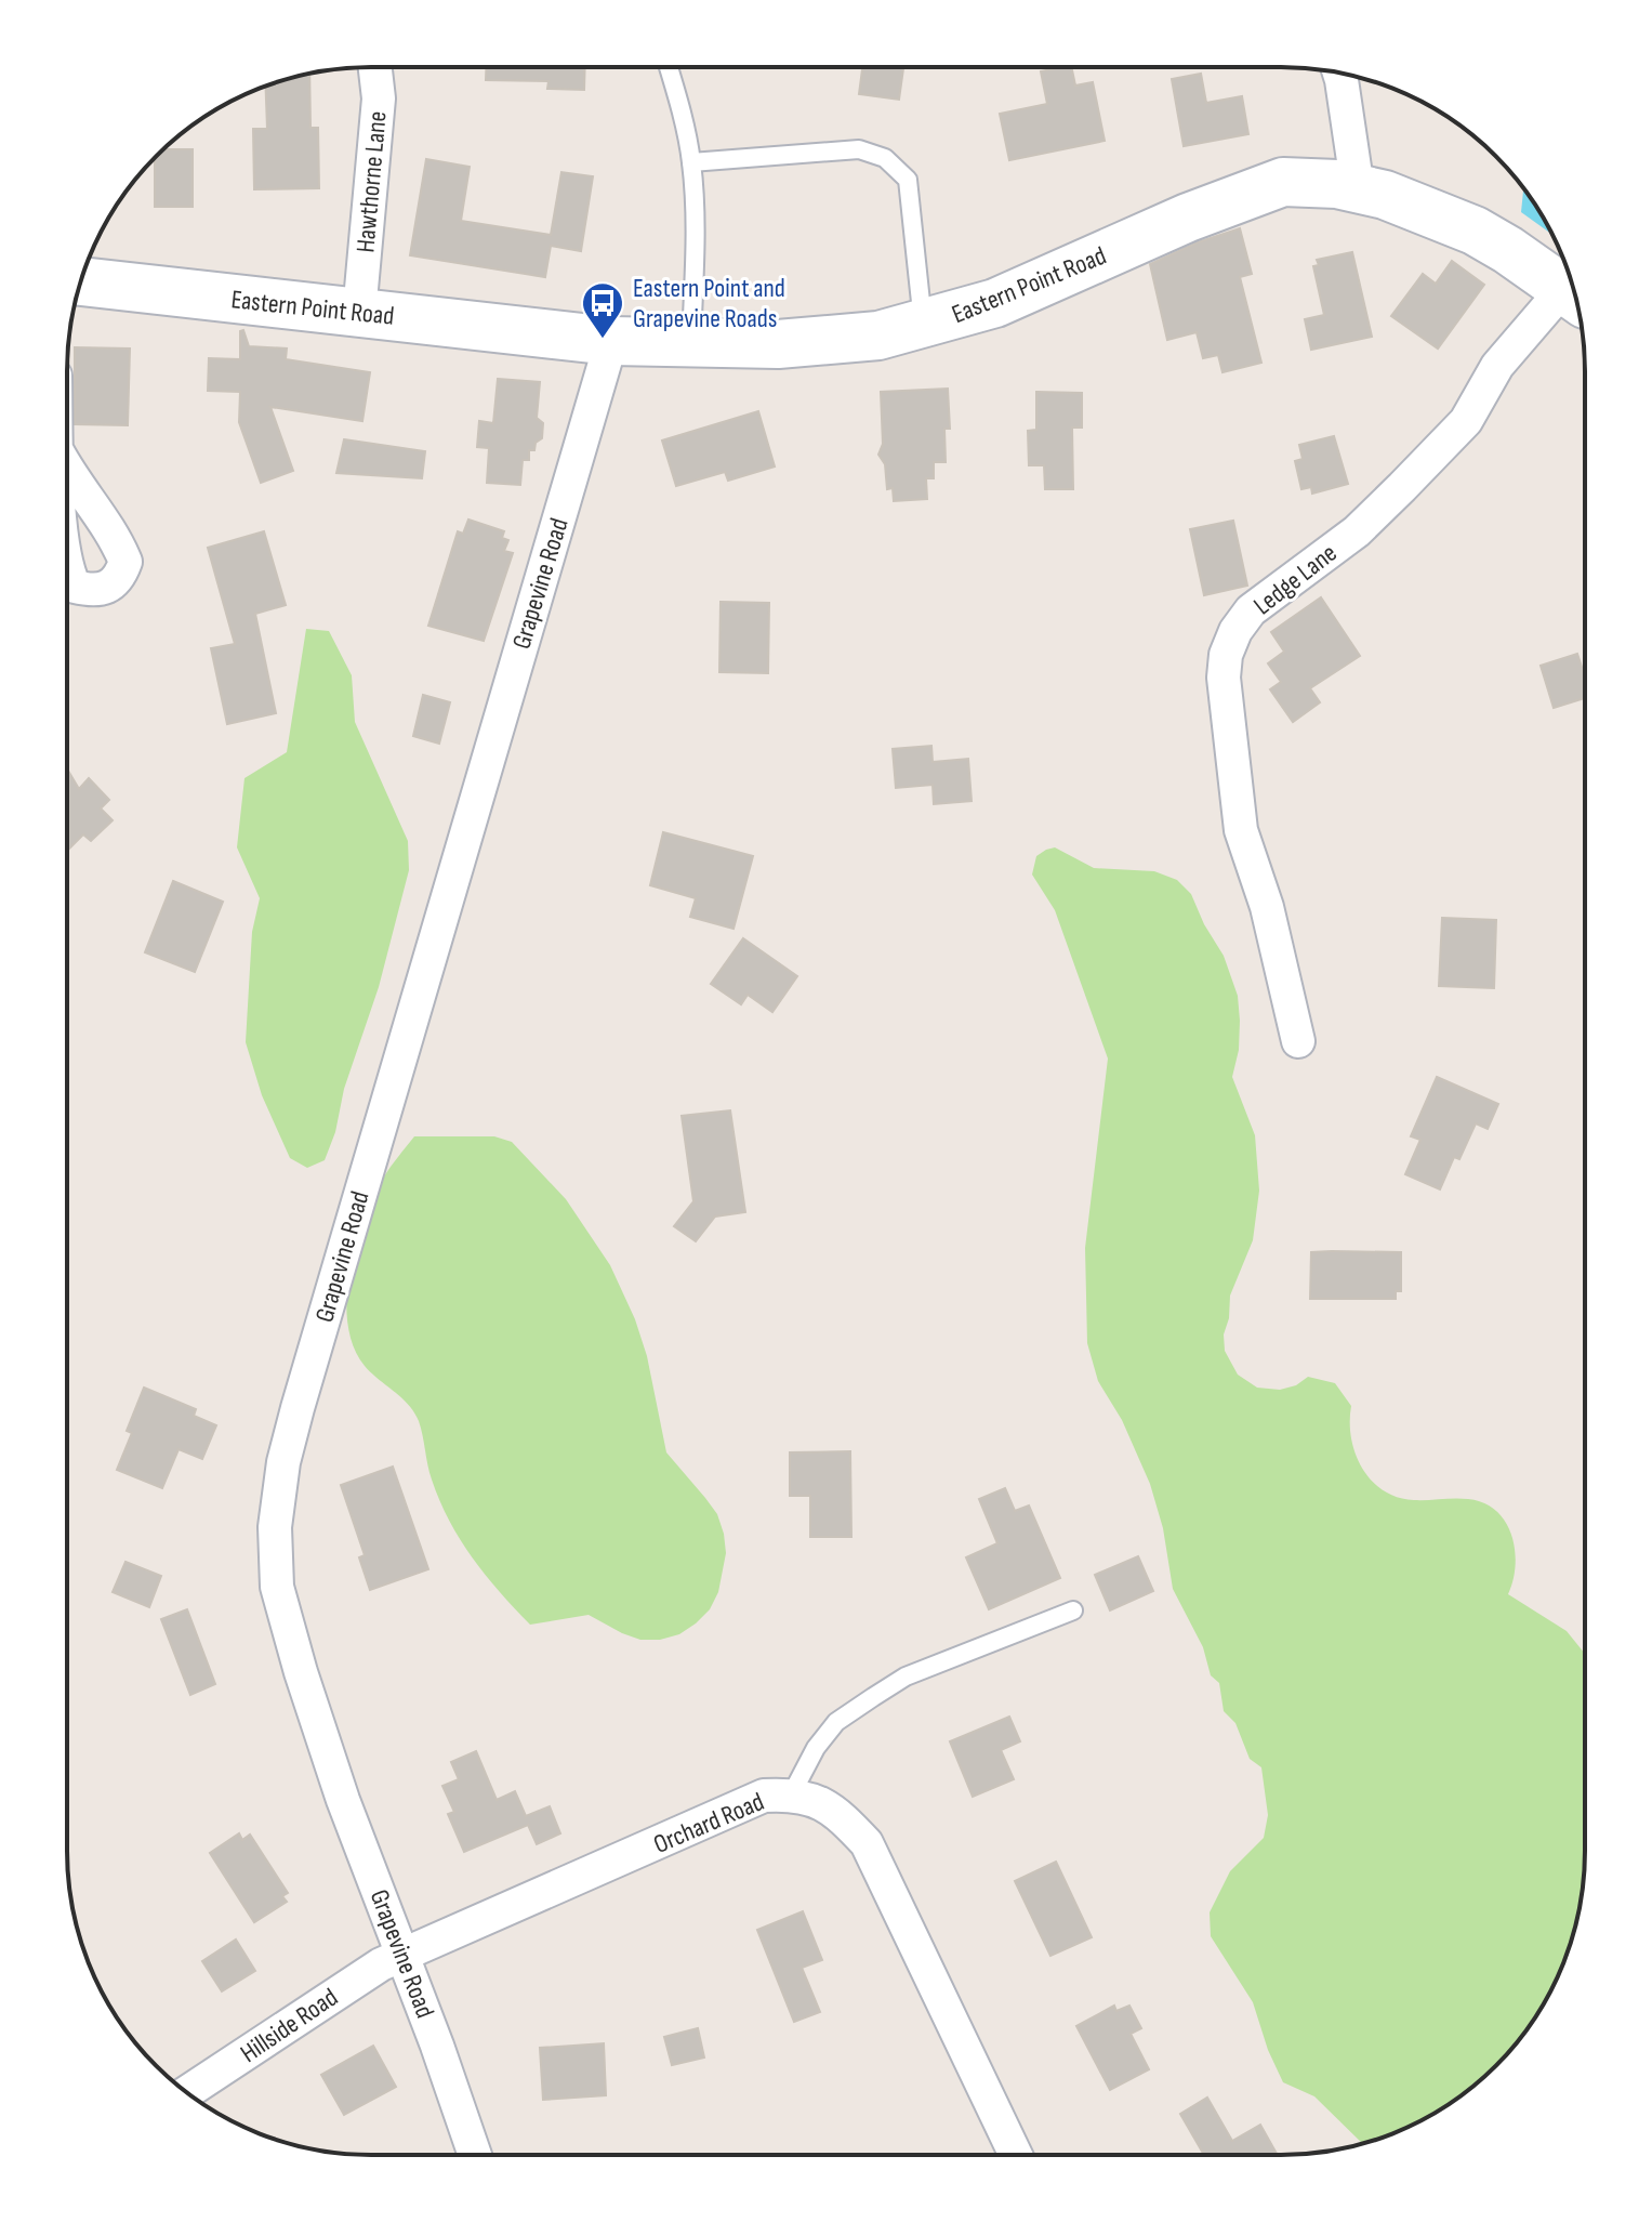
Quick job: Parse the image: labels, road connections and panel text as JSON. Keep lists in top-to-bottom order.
{
  "streets": {
    "main road": ["Eastern Point Road"],
    "street": [
      "Hawthorne Lane",
      "Ledge Lane",
      "Grapevine Road",
      "Orchard Road",
      "Hillside Road"
    ]
  },
  "crossings": [
    ["Hawthorne Lane", "Eastern Point Road"],
    ["Eastern Point Road", "Ledge Lane"],
    ["Eastern Point Road", "Grapevine Road"],
    ["Grapevine Road", "Orchard Road"],
    ["Grapevine Road", "Hillside Road"],
    ["Orchard Road", "Hillside Road"]
  ],
  "places": {
    "bus stop": ["Eastern Point and Grapevine Roads"]
  }
}
